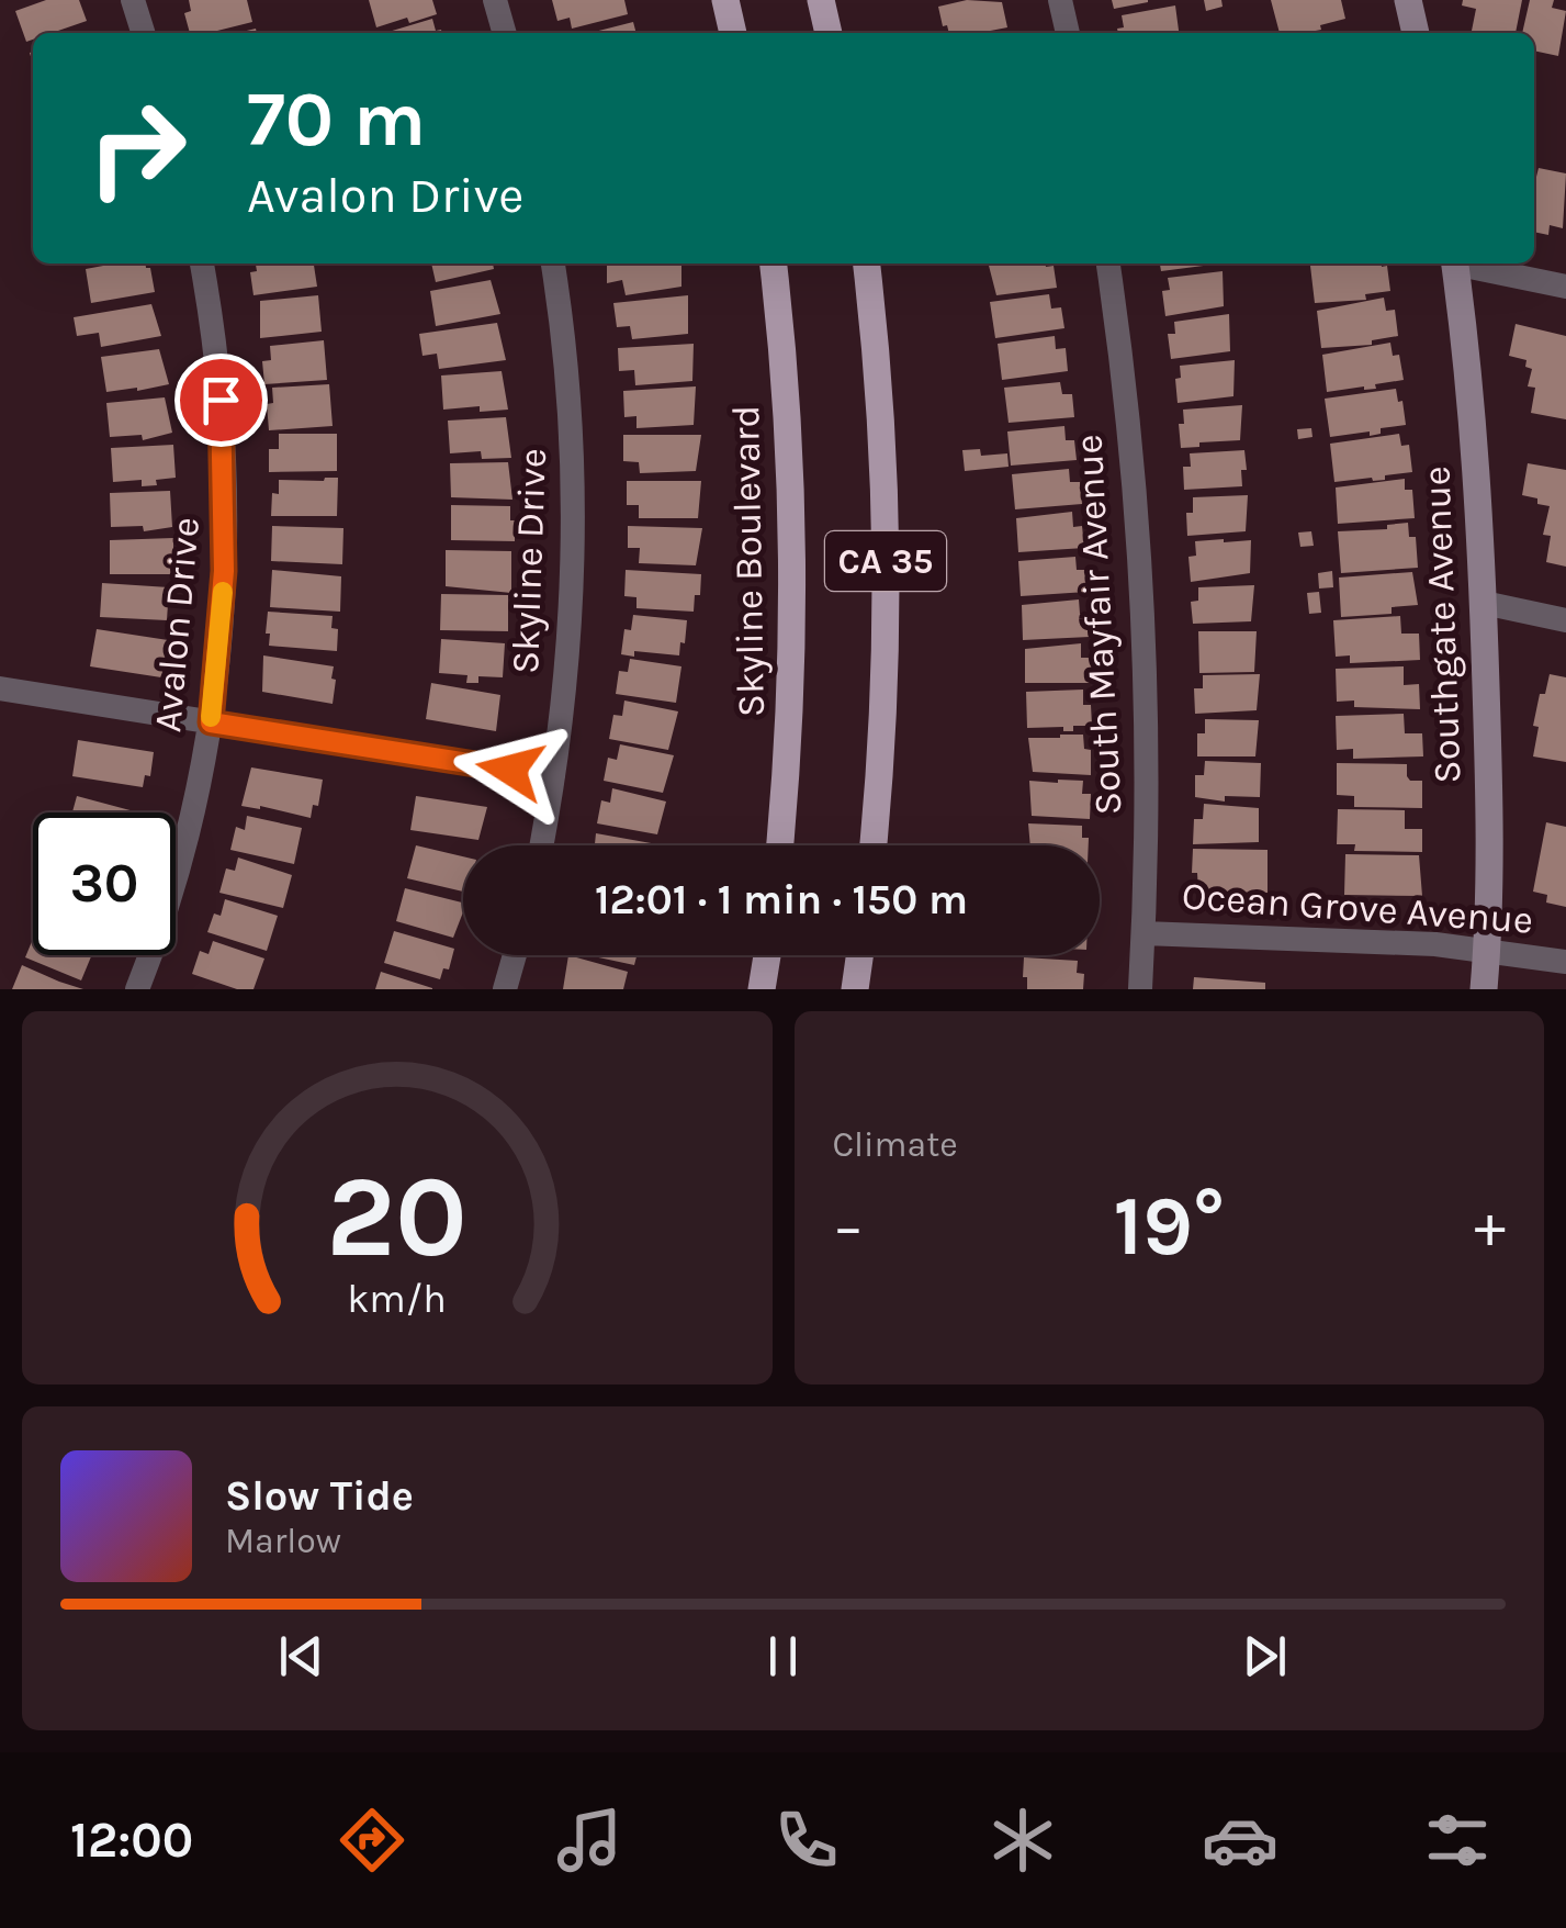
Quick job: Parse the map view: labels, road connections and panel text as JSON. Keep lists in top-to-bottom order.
{
  "streets": {
    "main road": ["Skyline Boulevard", "CA 35"],
    "street": [
      "Skyline Drive",
      "Avalon Drive",
      "South Mayfair Avenue",
      "Southgate Avenue",
      "Ocean Grove Avenue"
    ]
  },
  "crossings": [
    ["South Mayfair Avenue", "Ocean Grove Avenue"],
    ["Southgate Avenue", "Ocean Grove Avenue"]
  ],
  "page": {
    "turn": ["70 m", "Avalon Drive"],
    "limit": "30",
    "trip": "12:01 · 1 min · 150 m",
    "tile": "Climate",
    "heat": ["−", "19°", "+"],
    "song": ["Slow Tide", "Marlow"],
    "tabs": "12:00",
    "gauge": ["20", "km/h"]
  }
}
